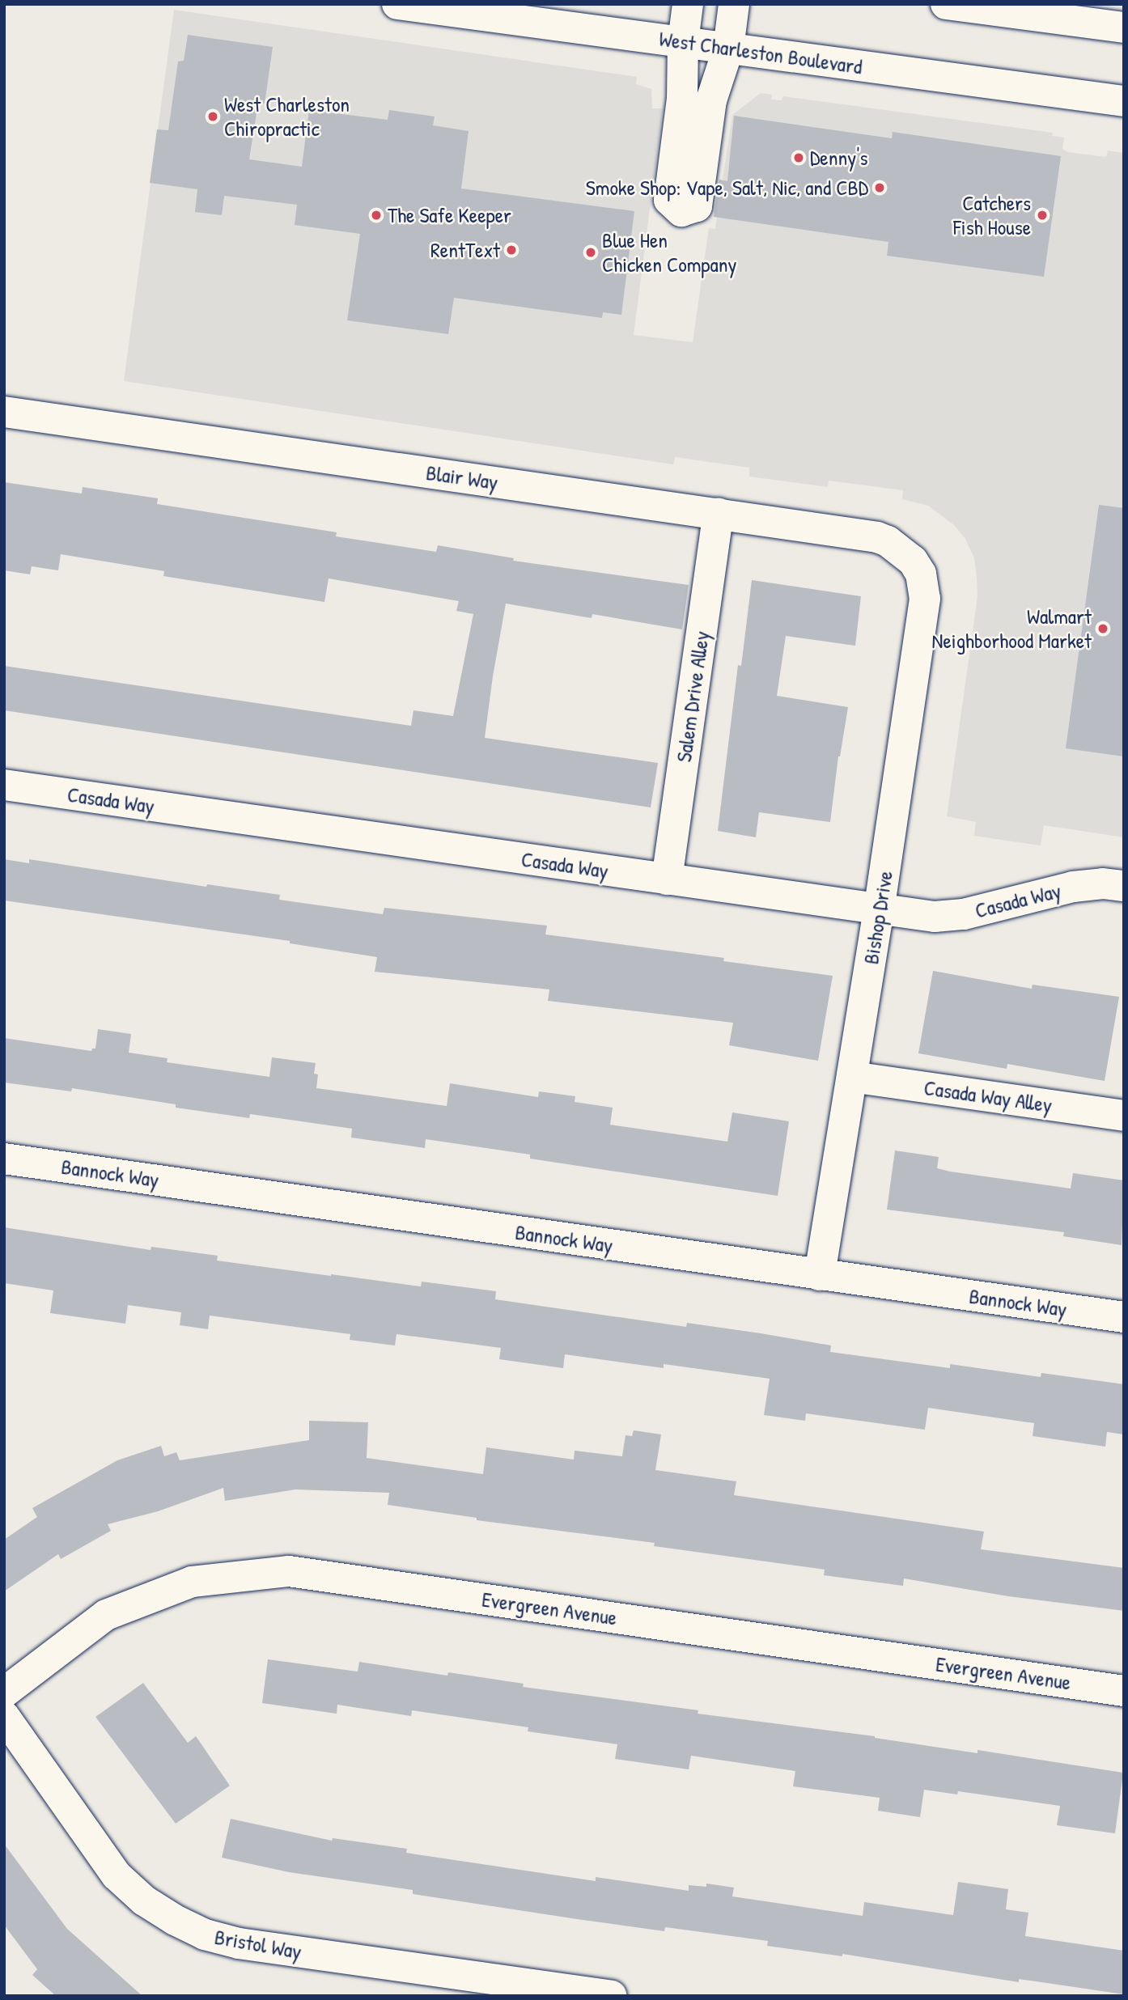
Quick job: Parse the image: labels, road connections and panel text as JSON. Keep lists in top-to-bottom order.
{
  "streets": {
    "street": [
      "West Charleston Boulevard",
      "Blair Way",
      "Salem Drive Alley",
      "Casada Way",
      "Bishop Drive",
      "Casada Way Alley",
      "Bannock Way",
      "Evergreen Avenue",
      "Bristol Way"
    ]
  },
  "crossings": [
    ["Blair Way", "Salem Drive Alley"],
    ["Blair Way", "Bishop Drive"],
    ["Salem Drive Alley", "Casada Way"],
    ["Casada Way", "Bishop Drive"],
    ["Bishop Drive", "Casada Way Alley"],
    ["Bishop Drive", "Bannock Way"]
  ],
  "places": [
    "West Charleston Chiropractic",
    "Denny's",
    "Smoke Shop: Vape, Salt, Nic, and CBD",
    "The Safe Keeper",
    "Catchers Fish House",
    "RentText",
    "Blue Hen Chicken Company",
    "Walmart Neighborhood Market"
  ]
}
